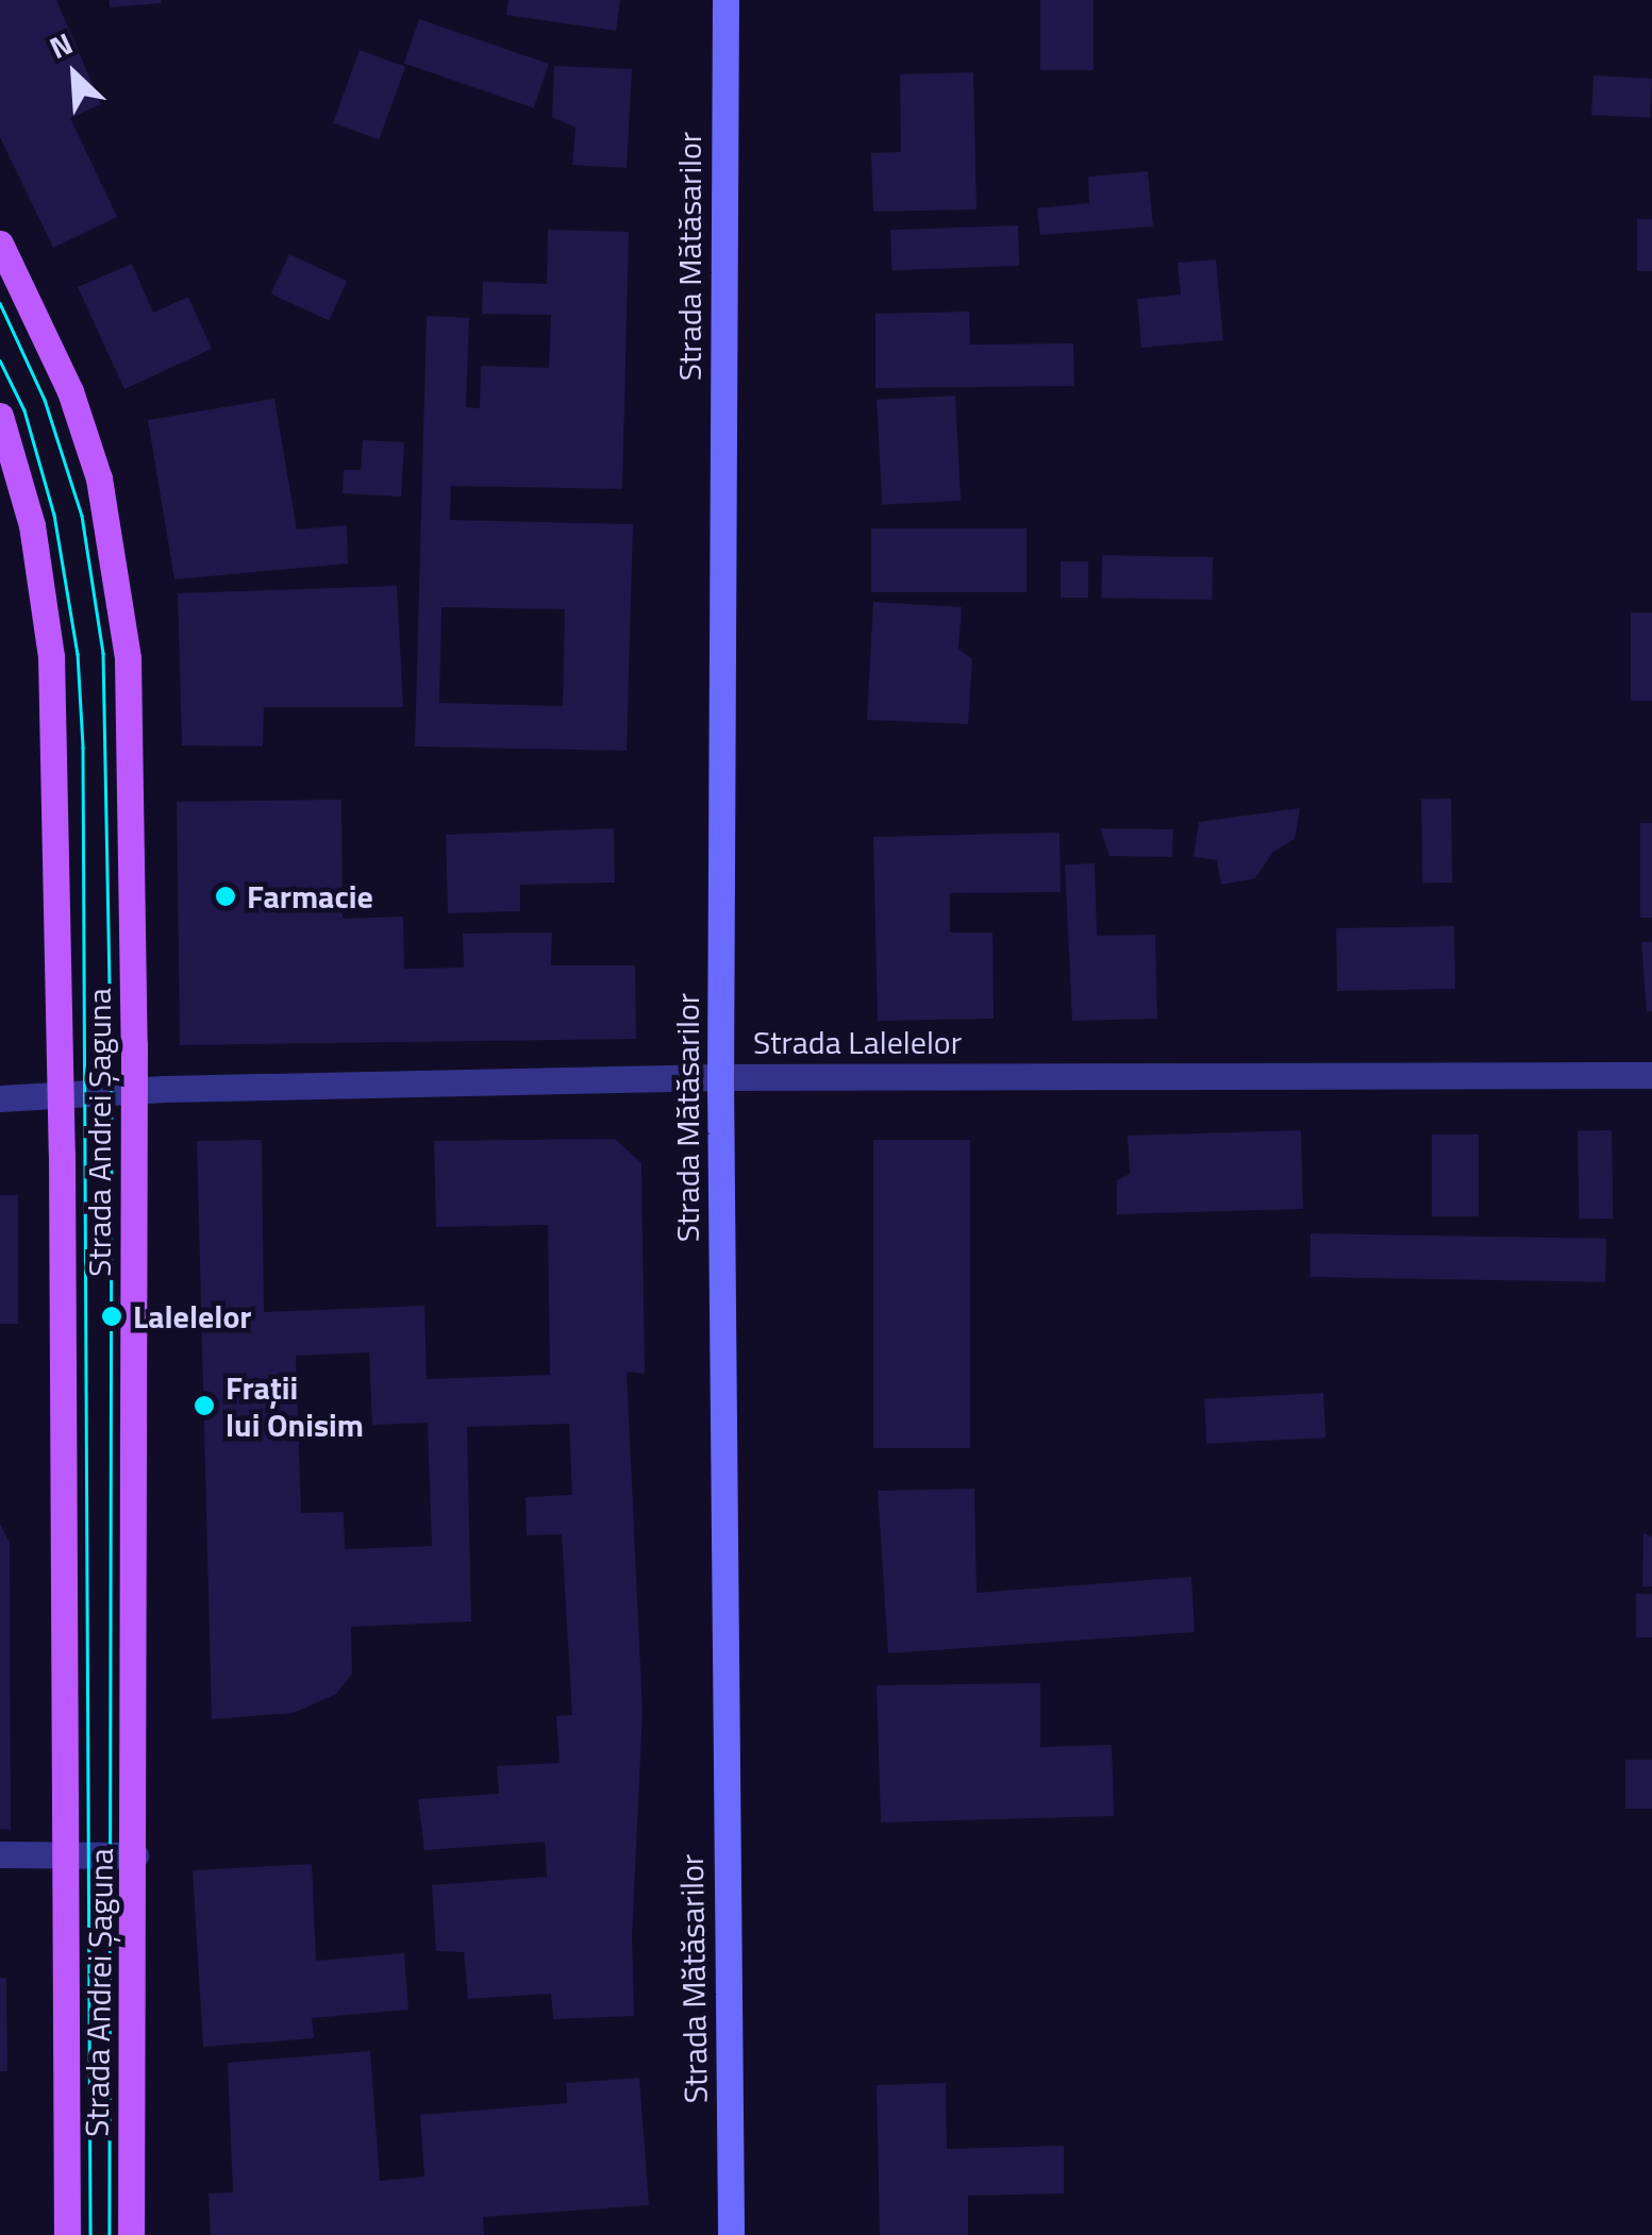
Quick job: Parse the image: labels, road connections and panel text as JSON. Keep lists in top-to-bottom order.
{
  "streets": {
    "main road": ["Strada Andrei Șaguna"],
    "street": ["Strada Mătăsarilor", "Strada Lalelelor"]
  },
  "crossings": [
    ["Strada Mătăsarilor", "Strada Lalelelor"],
    ["Strada Lalelelor", "Strada Andrei Șaguna"]
  ],
  "places": ["Farmacie", "Lalelelor", "Frații lui Onisim"],
  "north": "top left"
}
